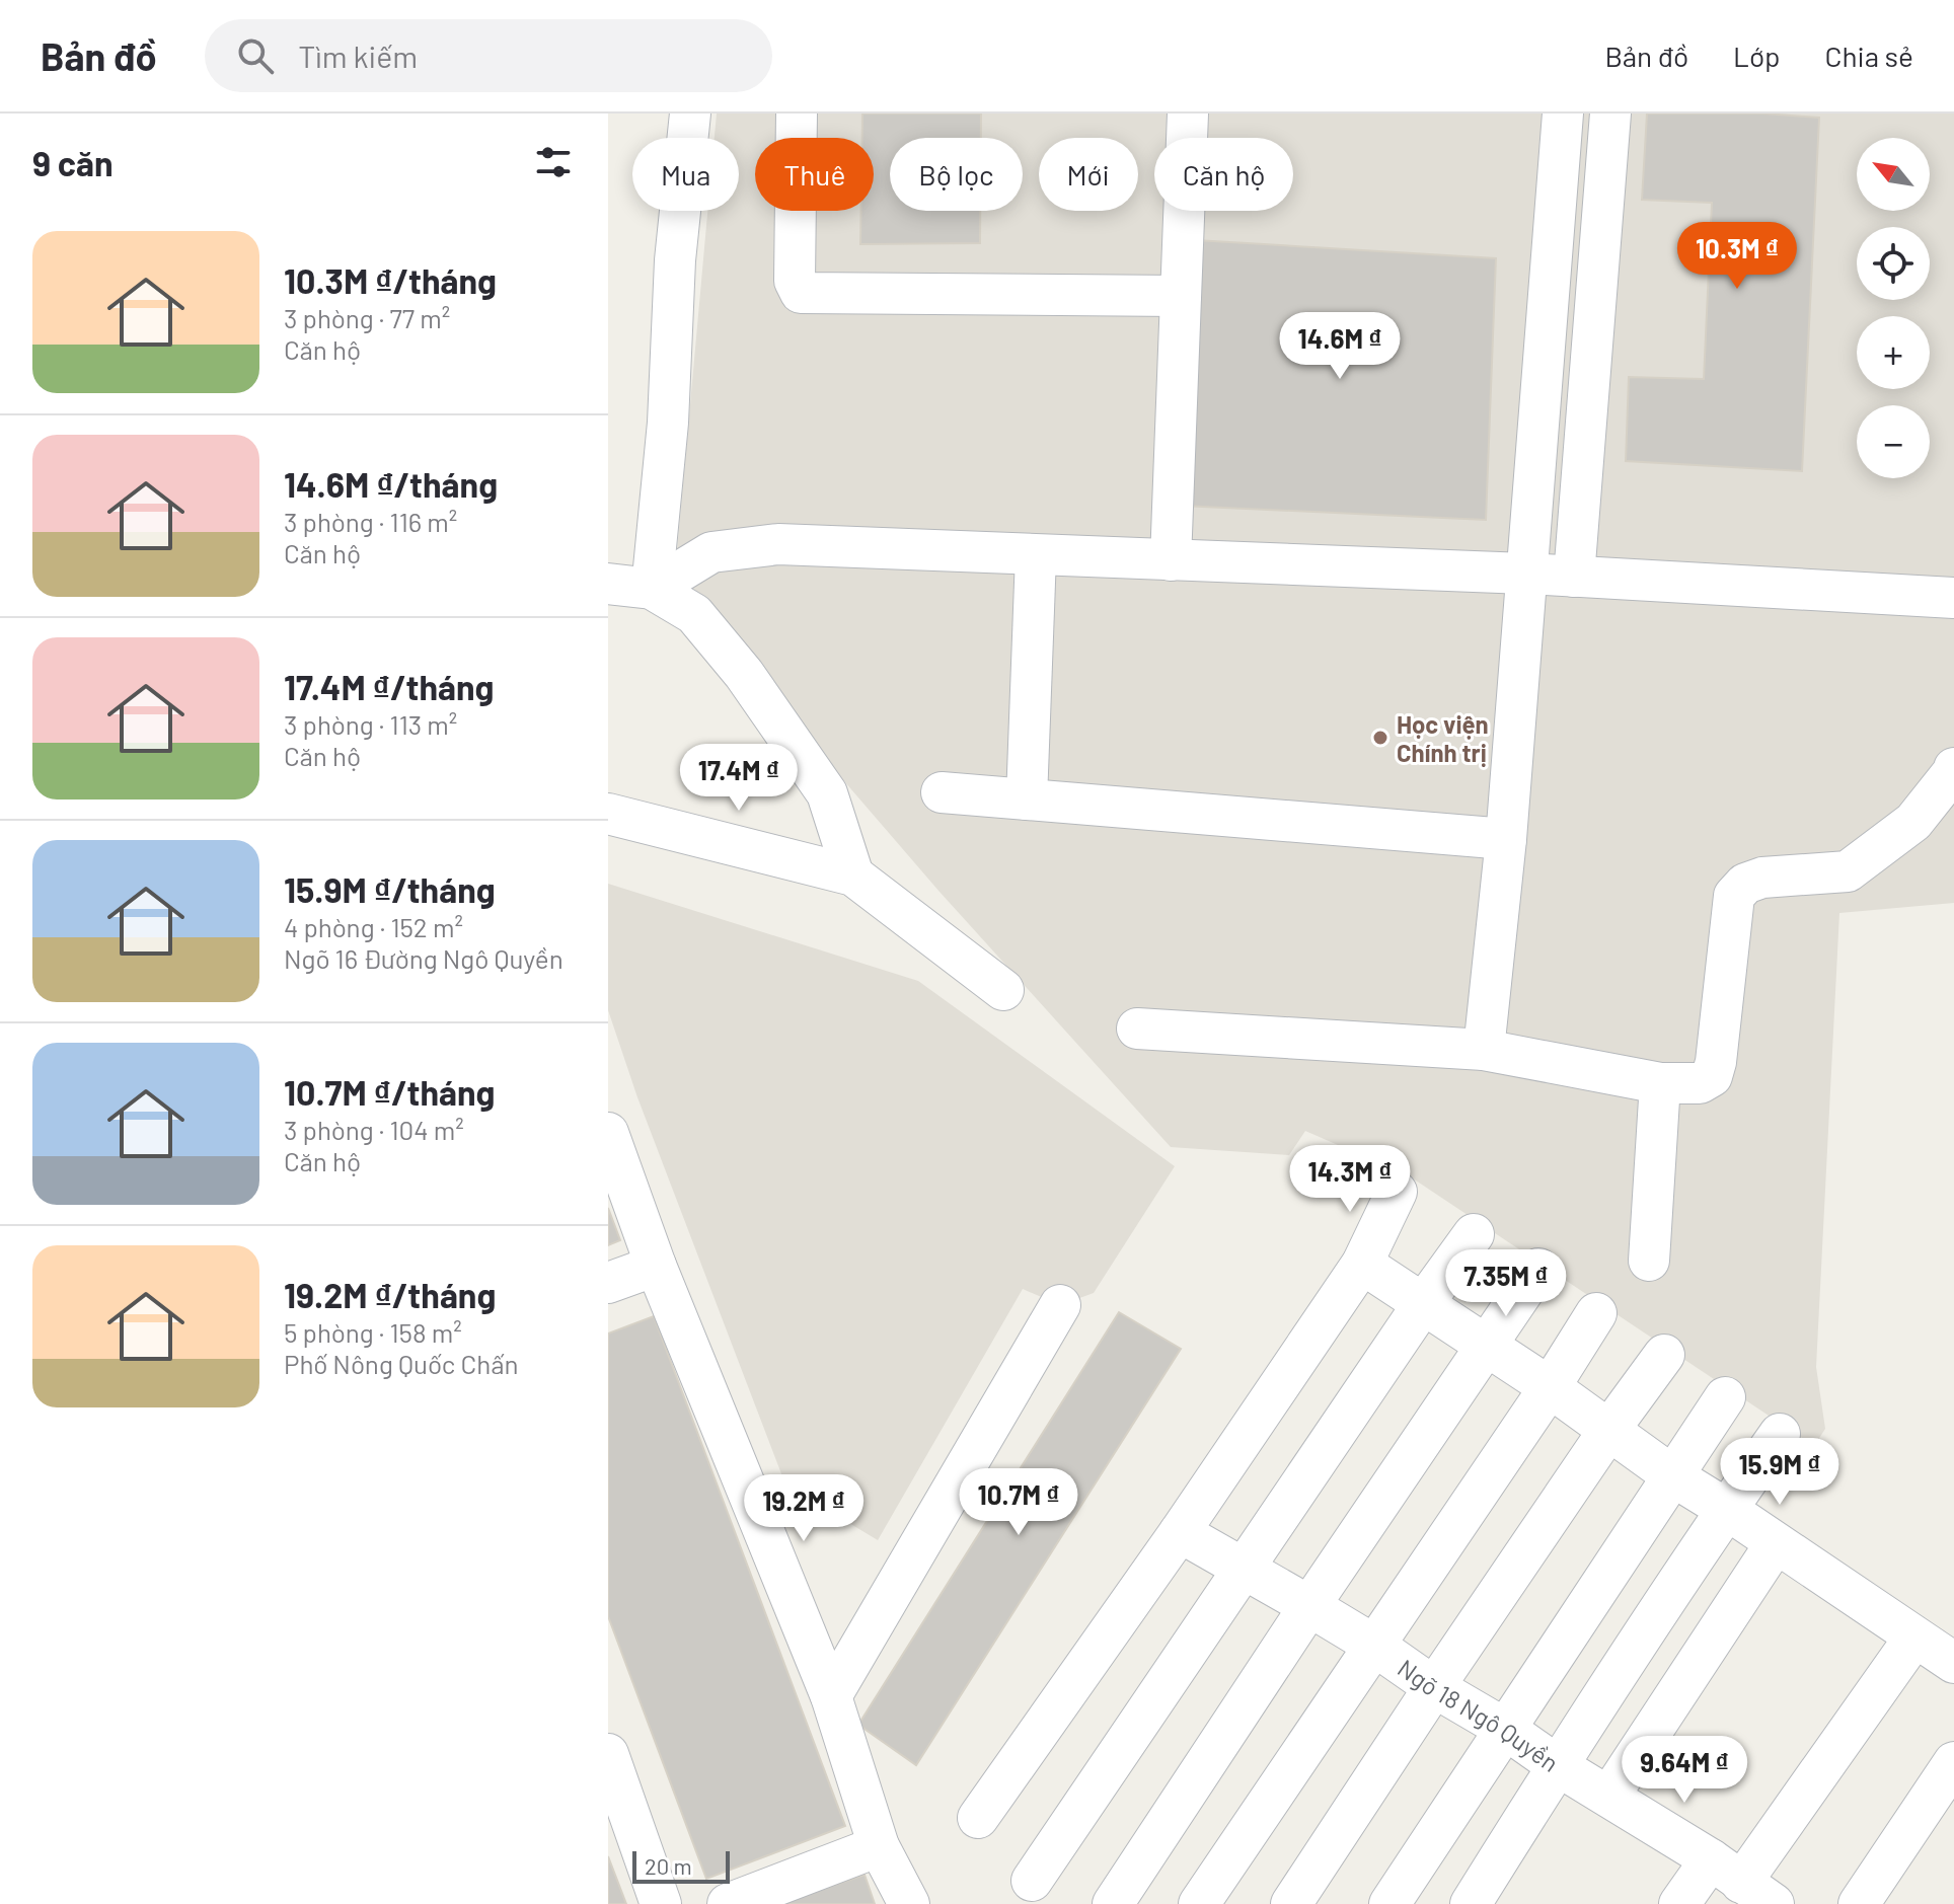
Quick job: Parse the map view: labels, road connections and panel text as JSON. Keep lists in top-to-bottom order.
{
  "streets": {
    "street": ["Ngõ 18 Ngô Quyền"]
  },
  "places": ["Học viện Chính trị"],
  "scale_bar": "20 m",
  "north": "top left",
  "page": {
    "header": "Bản đồ",
    "search": "Tìm kiếm",
    "nav": ["Bản đồ", "Lớp", "Chia sẻ"],
    "heading": "9 căn",
    "map_buttons": ["+", "−"],
    "chip": [
      "Mua",
      "Thuê",
      "Bộ lọc",
      "Mới",
      "Căn hộ"
    ],
    "list": [
      {
        "name": "10.3M ₫/tháng",
        "note": "3 phòng · 77 m² · Căn hộ"
      },
      {
        "name": "14.6M ₫/tháng",
        "note": "3 phòng · 116 m² · Căn hộ"
      },
      {
        "name": "17.4M ₫/tháng",
        "note": "3 phòng · 113 m² · Căn hộ"
      },
      {
        "name": "15.9M ₫/tháng",
        "note": "4 phòng · 152 m² · Ngõ 16 Đường Ngô Quyền"
      },
      {
        "name": "10.7M ₫/tháng",
        "note": "3 phòng · 104 m² · Căn hộ"
      },
      {
        "name": "19.2M ₫/tháng",
        "note": "5 phòng · 158 m² · Phố Nông Quốc Chấn"
      }
    ],
    "price": [
      "10.3M ₫",
      "14.6M ₫",
      "17.4M ₫",
      "14.3M ₫",
      "7.35M ₫",
      "15.9M ₫",
      "10.7M ₫",
      "19.2M ₫",
      "9.64M ₫"
    ],
    "scale": "20 m"
  }
}
